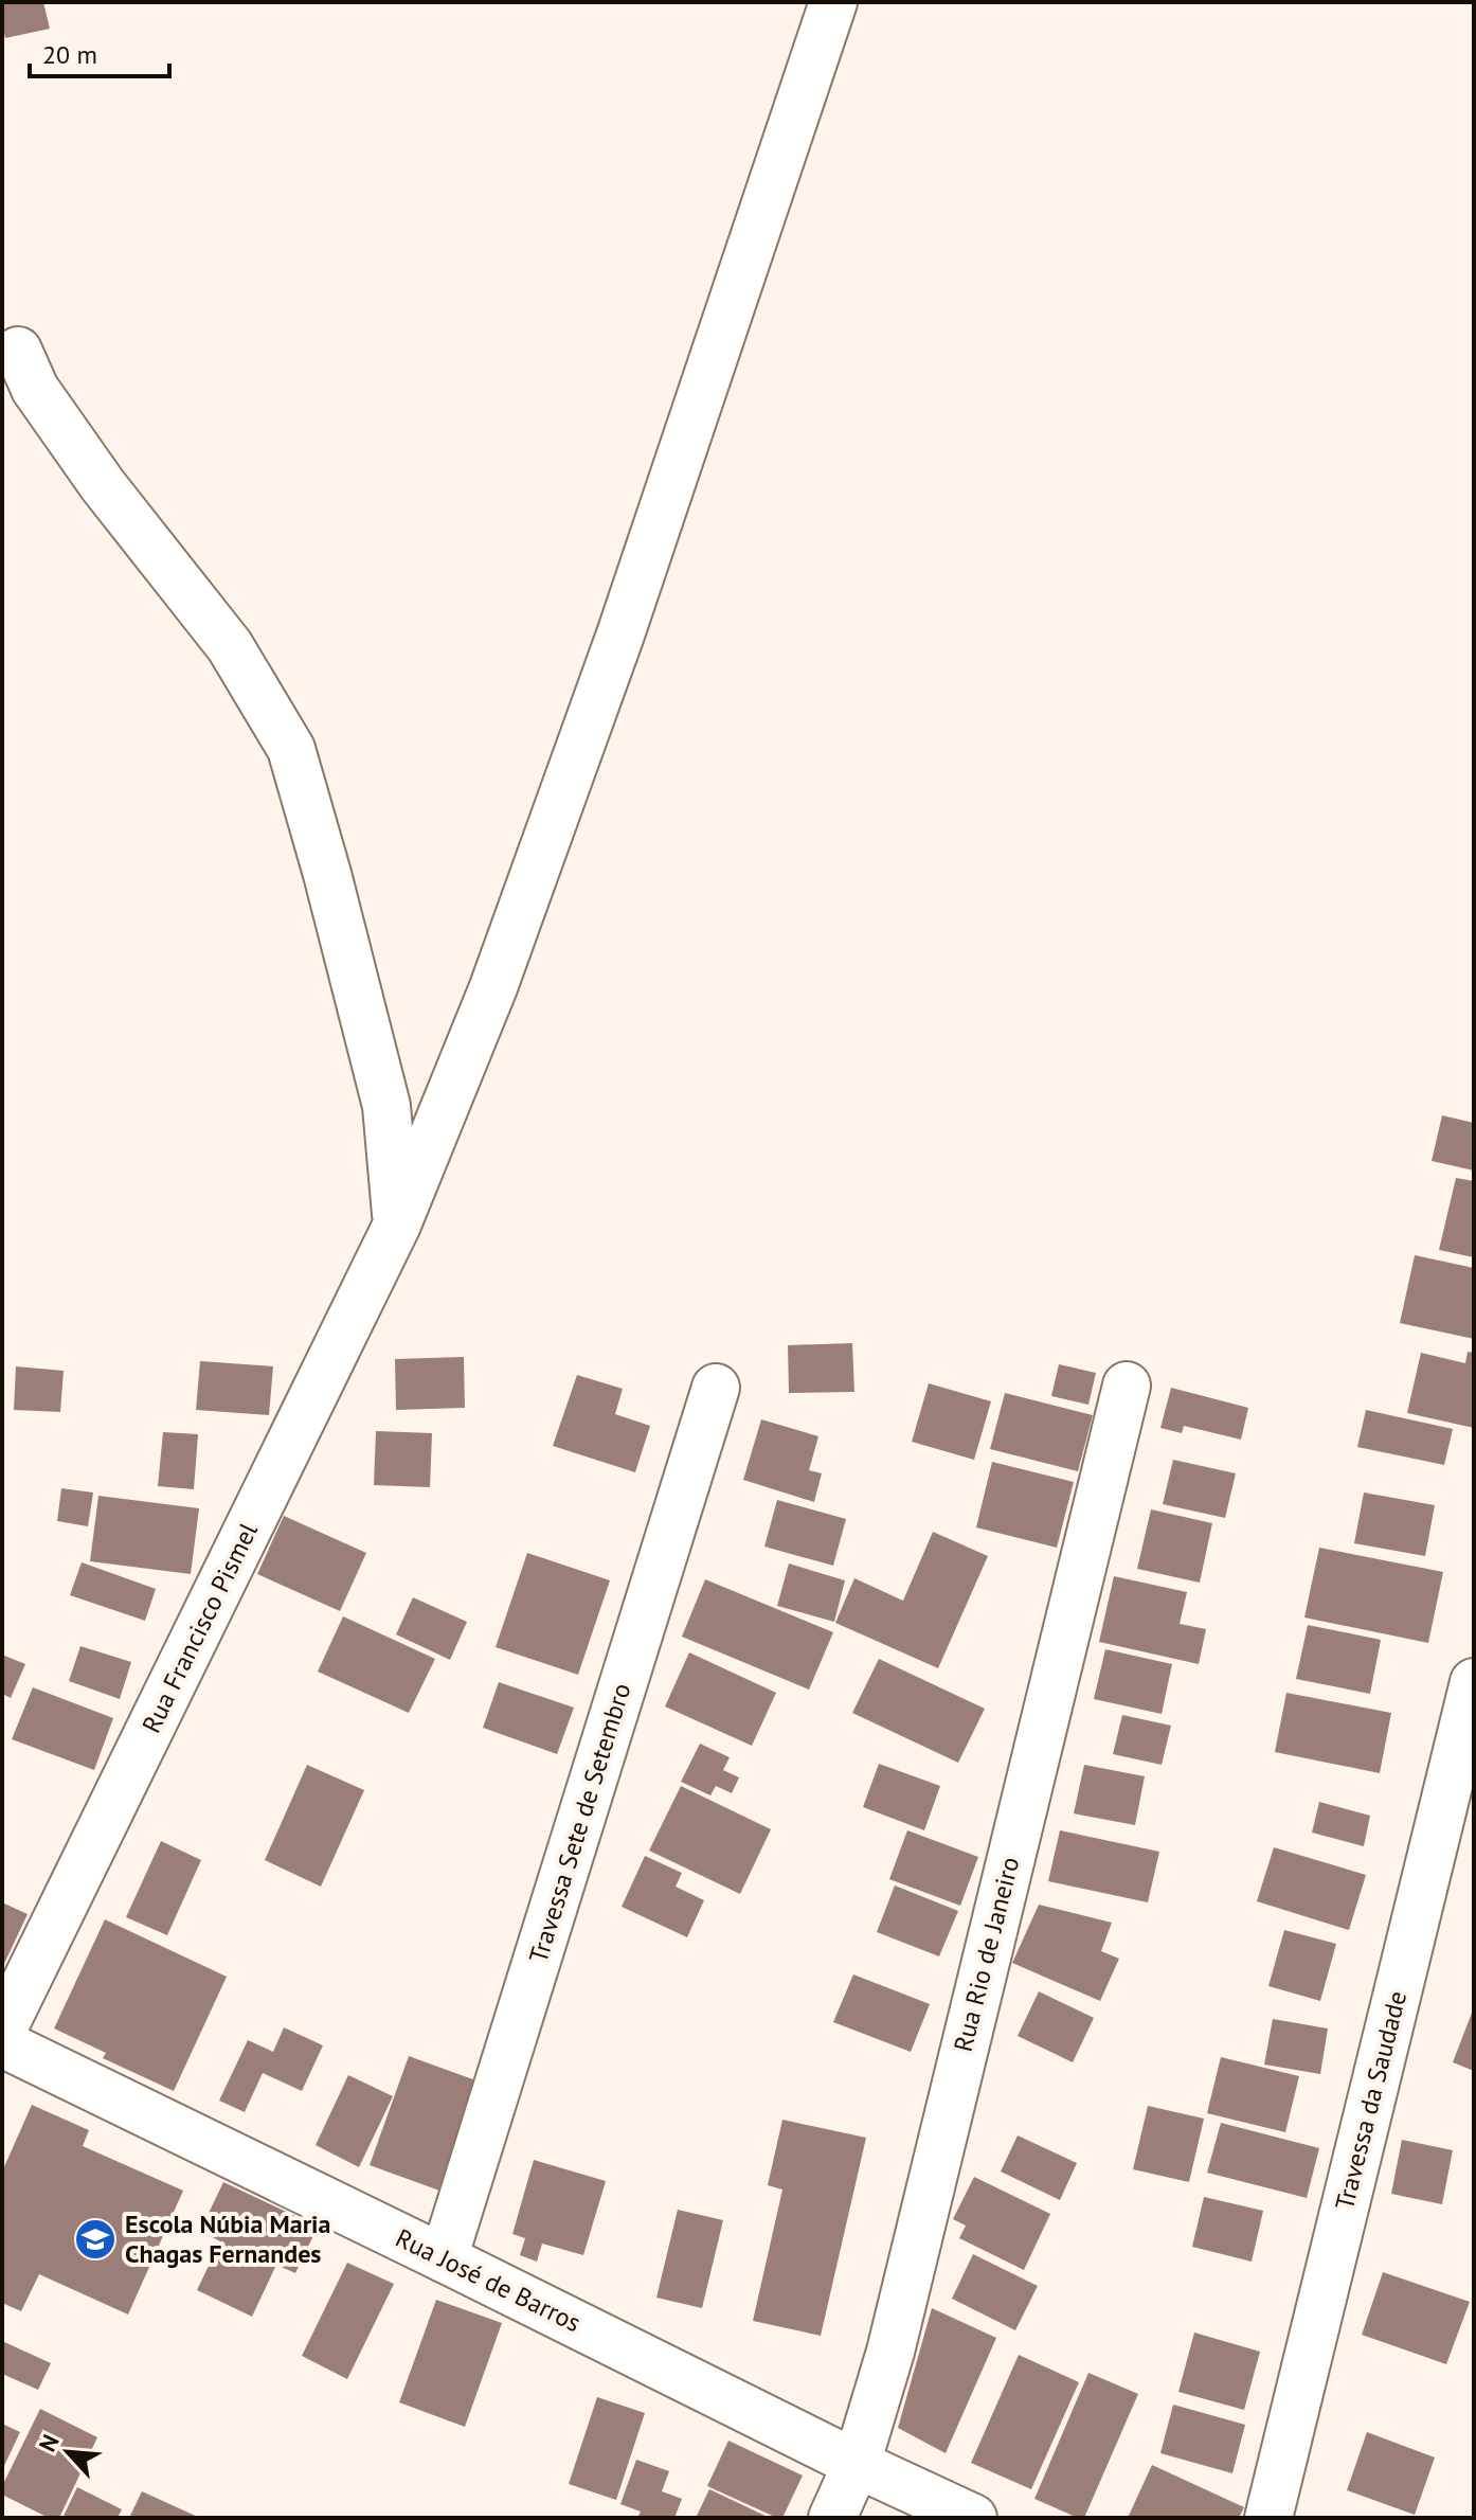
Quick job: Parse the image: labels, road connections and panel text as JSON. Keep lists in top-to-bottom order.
{
  "streets": {
    "street": [
      "Rua Francisco Pismel",
      "Travessa Sete de Setembro",
      "Rua Rio de Janeiro",
      "Travessa da Saudade",
      "Rua José de Barros"
    ]
  },
  "crossings": [
    ["Travessa Sete de Setembro", "Rua José de Barros"],
    ["Rua Rio de Janeiro", "Rua José de Barros"]
  ],
  "places": {
    "school or university": ["Escola Núbia Maria Chagas Fernandes"]
  },
  "scale_bar": "20 m",
  "north": "top left"
}
